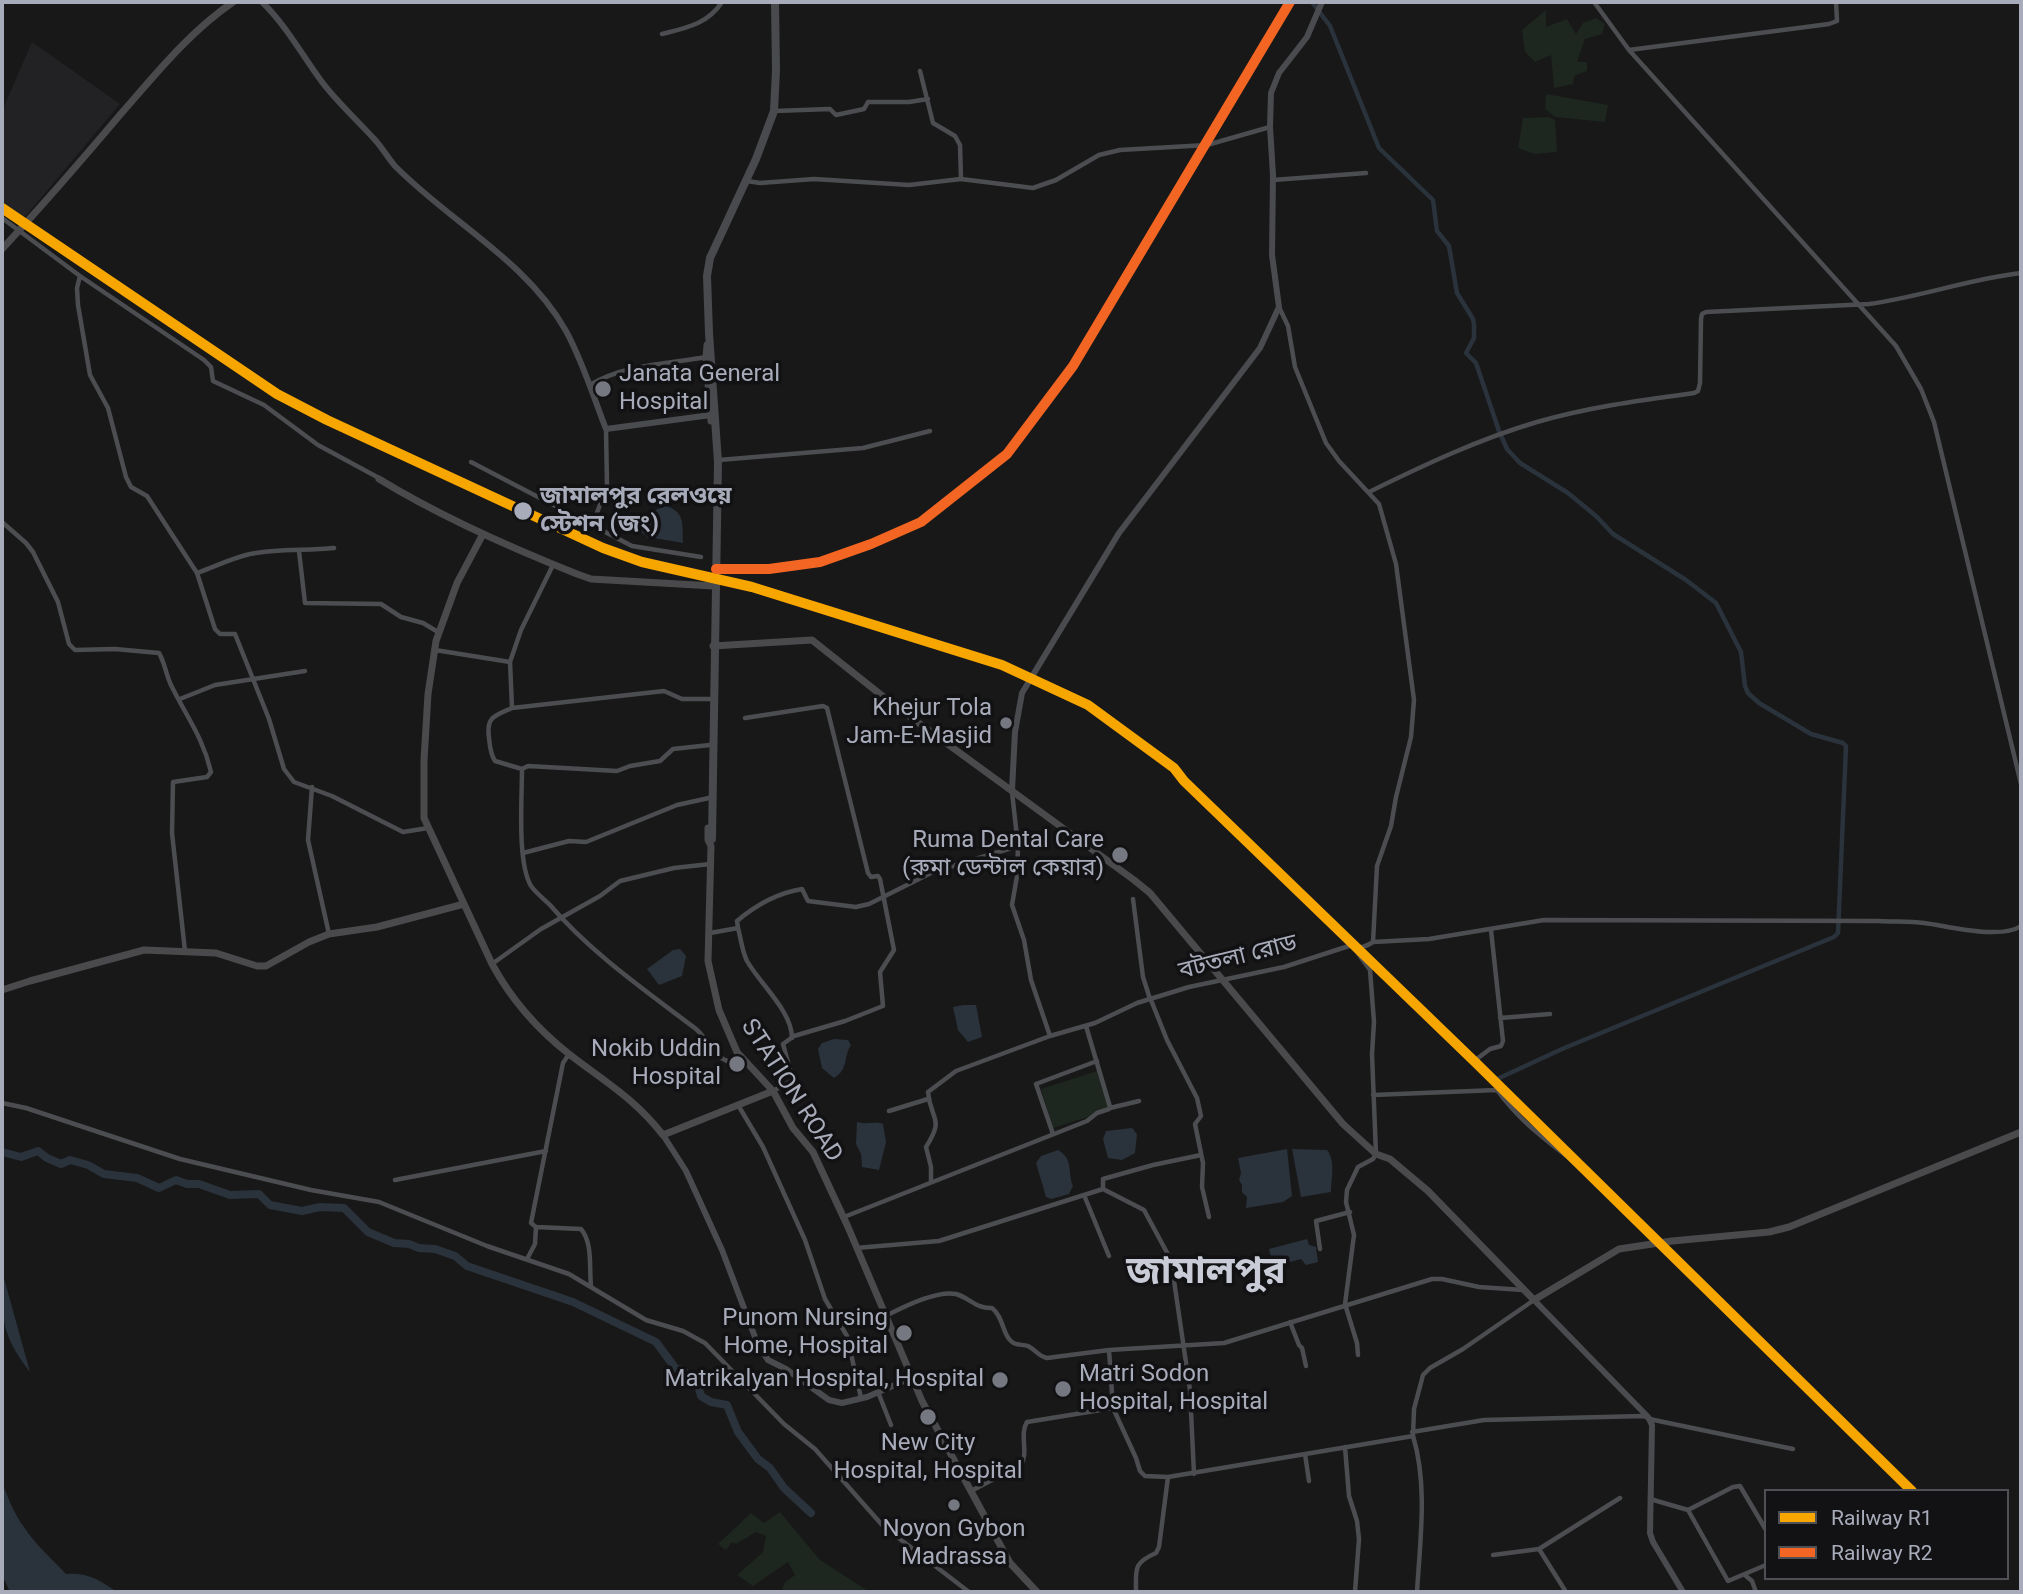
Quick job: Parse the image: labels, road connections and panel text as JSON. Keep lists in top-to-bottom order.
{
  "streets": {
    "main road": ["STATION ROAD"],
    "street": ["বটতলা রোড"]
  },
  "districts": ["জামালপুর"],
  "places": [
    "Janata General Hospital",
    "জামালপুর রেলওয়ে স্টেশন (জং)",
    "Khejur Tola Jam-E-Masjid",
    "Ruma Dental Care (রুমা ডেন্টাল কেয়ার)",
    "Nokib Uddin Hospital",
    "Punom Nursing Home, Hospital",
    "Matrikalyan Hospital, Hospital",
    "Matri Sodon Hospital, Hospital",
    "New City Hospital, Hospital",
    "Noyon Gybon Madrassa"
  ],
  "lines": ["rail line R2", "rail line R1"],
  "legend": ["Railway R1", "Railway R2"]
}
